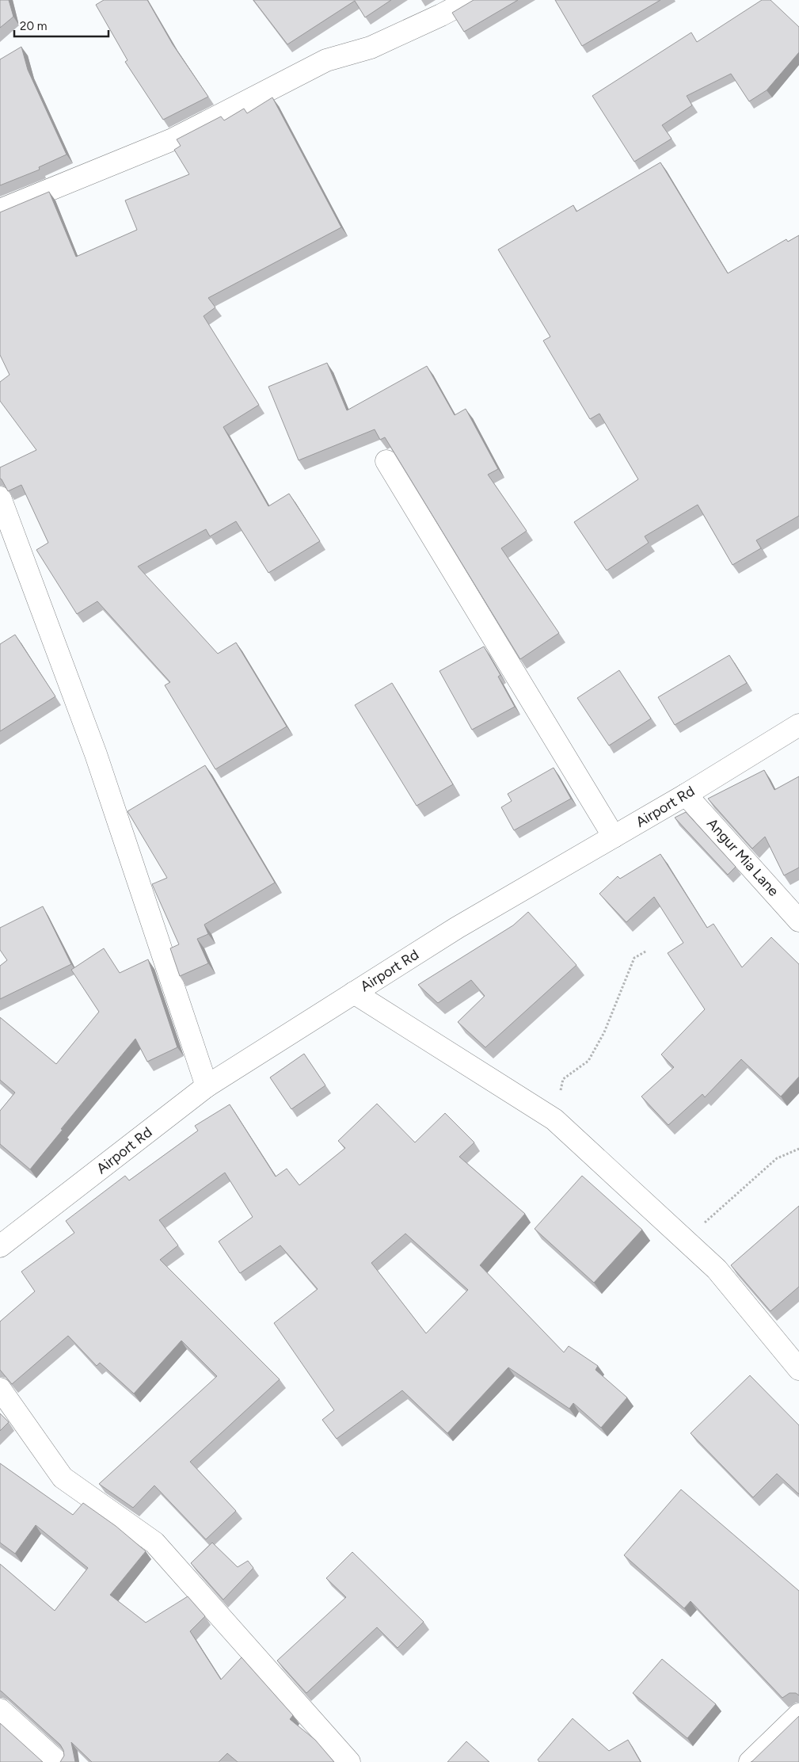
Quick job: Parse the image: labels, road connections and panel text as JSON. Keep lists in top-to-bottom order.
{
  "streets": {
    "street": ["Airport Rd", "Angur Mia Lane"]
  },
  "crossings": [
    ["Airport Rd", "Angur Mia Lane"]
  ],
  "scale_bar": "20 m"
}
